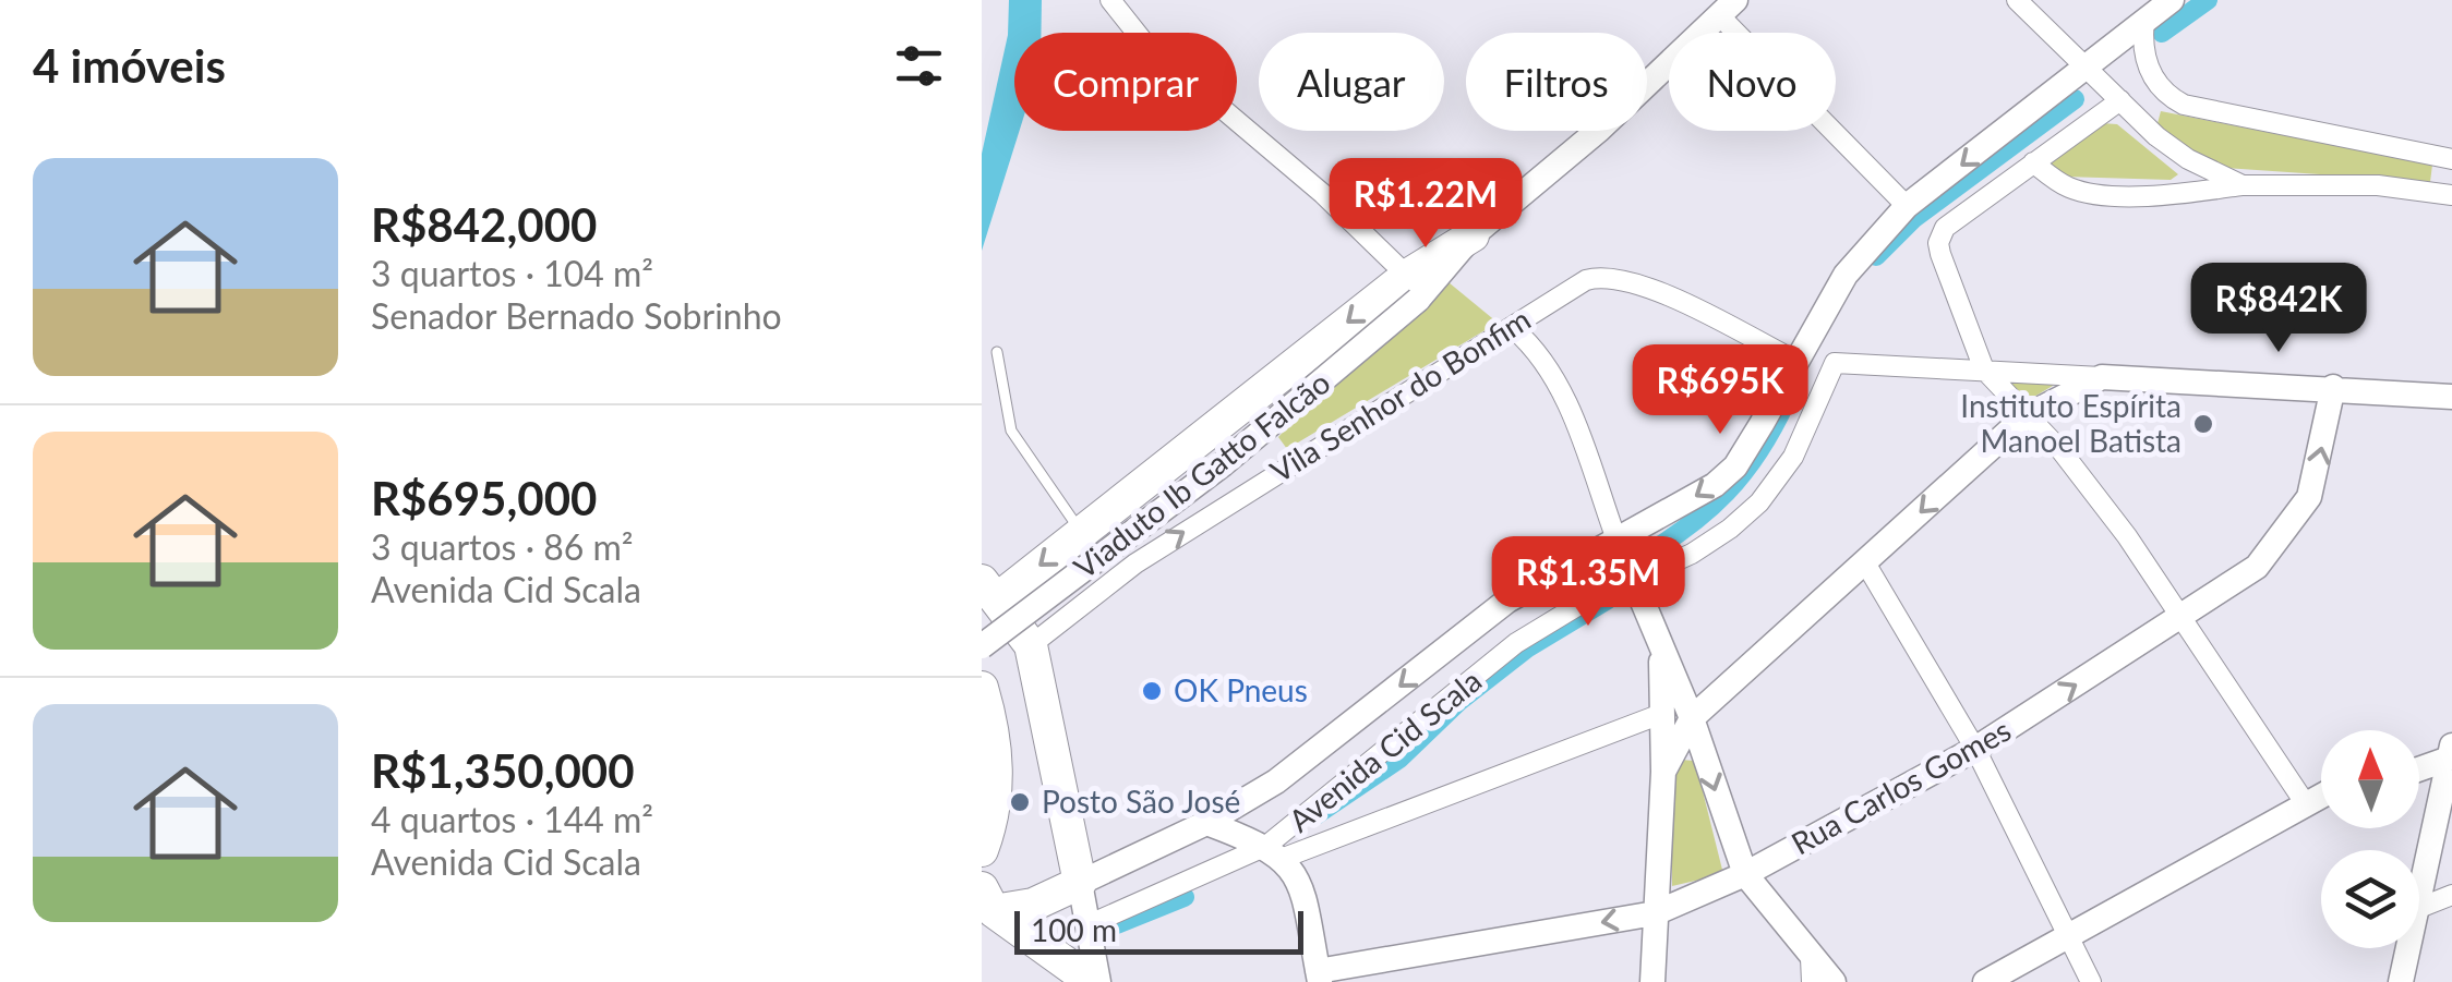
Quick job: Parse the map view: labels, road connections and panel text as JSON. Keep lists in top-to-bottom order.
{
  "streets": {
    "street": [
      "Vila Senhor do Bonfim",
      "Viaduto Ib Gatto Falcão",
      "Avenida Cid Scala",
      "Rua Carlos Gomes"
    ]
  },
  "crossings": [
    ["Vila Senhor do Bonfim", "Avenida Cid Scala"]
  ],
  "one_way": ["Vila Senhor do Bonfim"],
  "places": ["Instituto Espírita Manoel Batista", "OK Pneus", "Posto São José"],
  "scale_bar": "100 m",
  "north": "top",
  "page": {
    "heading": "4 imóveis",
    "chip": [
      "Comprar",
      "Alugar",
      "Filtros",
      "Novo"
    ],
    "list": [
      {
        "name": "R$842,000",
        "note": "3 quartos · 104 m² · Senador Bernado Sobrinho"
      },
      {
        "name": "R$695,000",
        "note": "3 quartos · 86 m² · Avenida Cid Scala"
      },
      {
        "name": "R$1,350,000",
        "note": "4 quartos · 144 m² · Avenida Cid Scala"
      }
    ],
    "price": [
      "R$1.22M",
      "R$842K",
      "R$695K",
      "R$1.35M"
    ],
    "scale": "100 m"
  }
}
